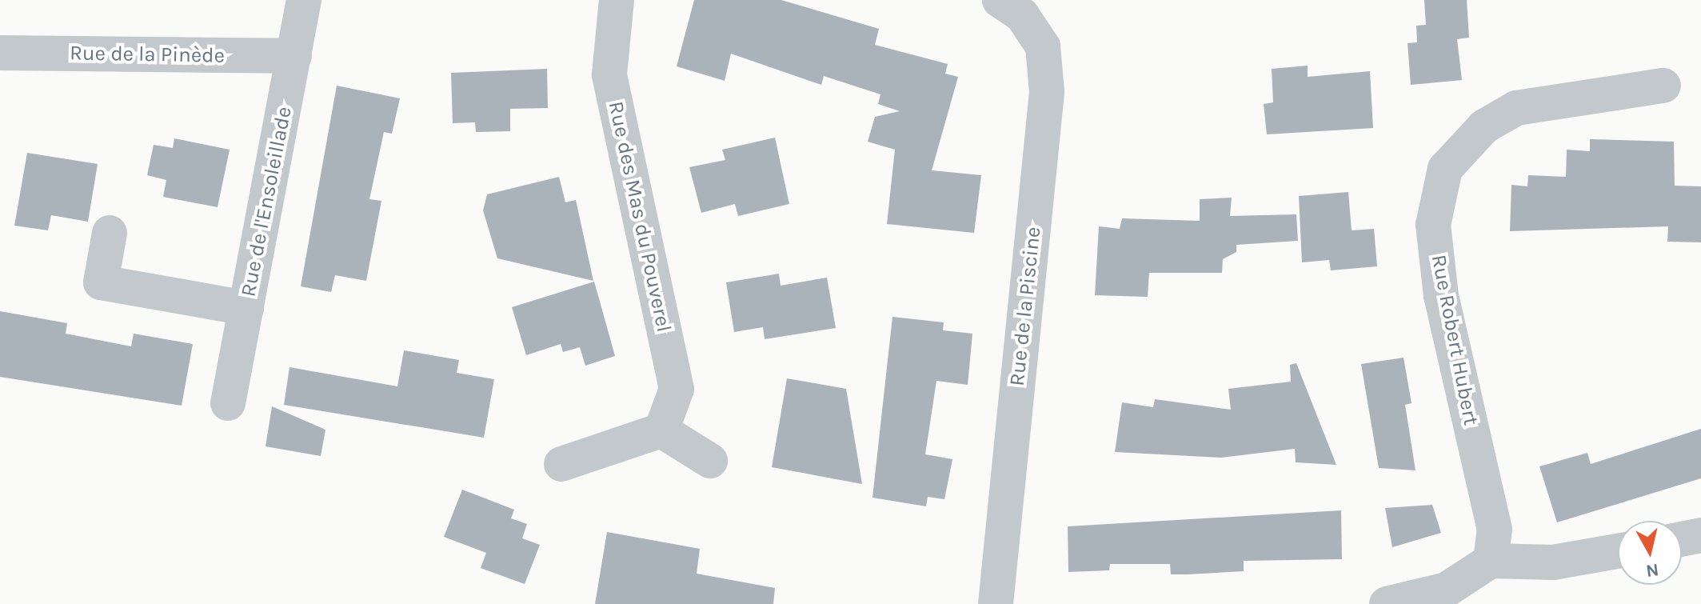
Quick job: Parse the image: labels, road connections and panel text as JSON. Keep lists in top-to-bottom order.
{
  "streets": {
    "street": [
      "Rue de la Pinède",
      "Rue de l'Ensoleillade",
      "Rue des Mas du Pouverel",
      "Rue de la Piscine",
      "Rue Robert Hubert"
    ]
  },
  "crossings": [
    ["Rue de la Pinède", "Rue de l'Ensoleillade"]
  ],
  "north": "bottom"
}
